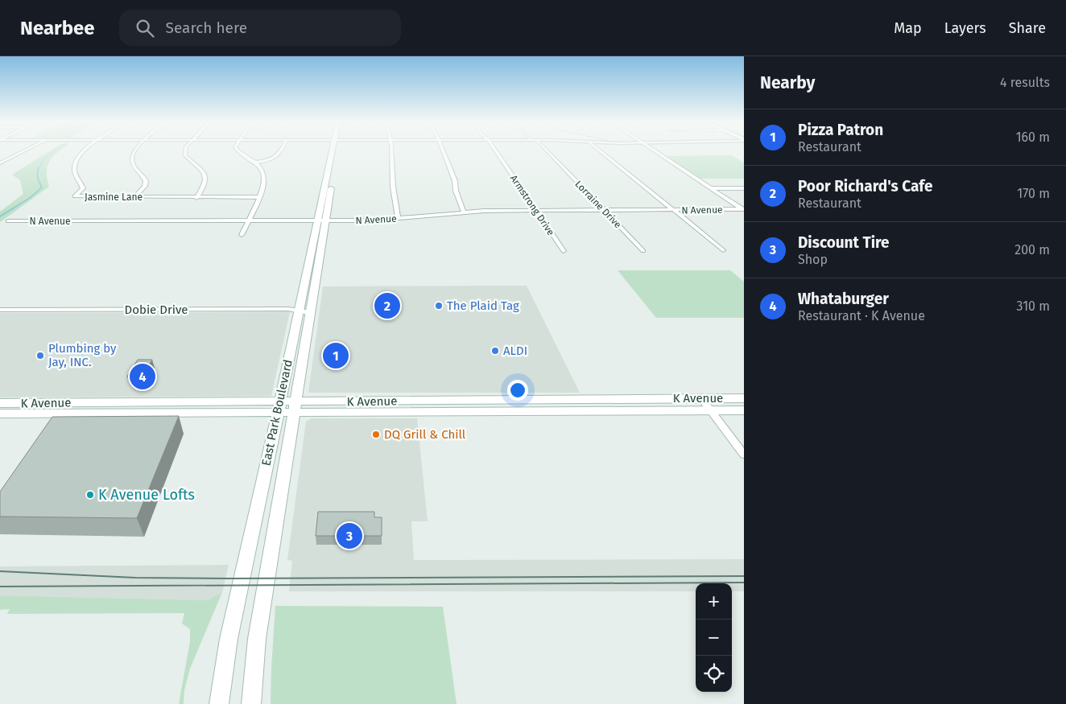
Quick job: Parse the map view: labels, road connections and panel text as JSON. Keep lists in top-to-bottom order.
{
  "streets": {
    "main road": ["K Avenue", "East Park Boulevard"],
    "street": [
      "Jasmine Lane",
      "Lorraine Drive",
      "Armstrong Drive",
      "N Avenue",
      "Dobie Drive"
    ]
  },
  "crossings": [
    ["Lorraine Drive", "N Avenue"],
    ["Armstrong Drive", "N Avenue"],
    ["N Avenue", "East Park Boulevard"],
    ["Dobie Drive", "East Park Boulevard"],
    ["K Avenue", "East Park Boulevard"]
  ],
  "places": [
    "The Plaid Tag",
    "ALDI",
    "Plumbing by Jay, INC.",
    "DQ Grill & Chill",
    "K Avenue Lofts"
  ],
  "page": {
    "header": "Nearbee",
    "search": "Search here",
    "nav": ["Map", "Layers", "Share"],
    "heading": ["Nearby", "4 results"],
    "list": [
      {
        "mark": "1",
        "name": "Pizza Patron",
        "note": "Restaurant",
        "value": "160 m"
      },
      {
        "mark": "2",
        "name": "Poor Richard's Cafe",
        "note": "Restaurant",
        "value": "170 m"
      },
      {
        "mark": "3",
        "name": "Discount Tire",
        "note": "Shop",
        "value": "200 m"
      },
      {
        "mark": "4",
        "name": "Whataburger",
        "note": "Restaurant · K Avenue",
        "value": "310 m"
      }
    ],
    "pins": [
      "2",
      "1",
      "4",
      "3"
    ],
    "map_buttons": ["+", "−"]
  }
}
